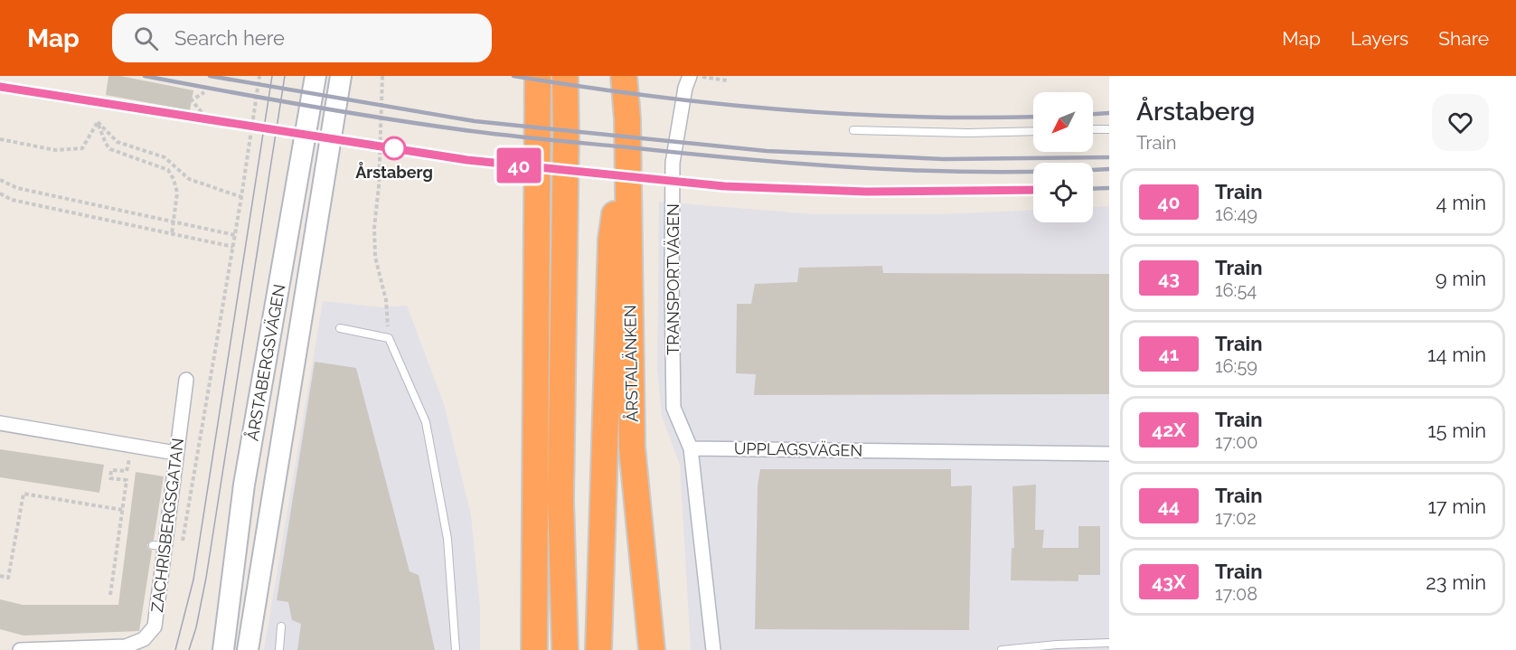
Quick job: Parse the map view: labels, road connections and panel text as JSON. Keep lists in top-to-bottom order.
{
  "streets": {
    "highway": ["ÅRSTALÄNKEN"],
    "street": [
      "TRANSPORTVÄGEN",
      "ÅRSTABERGSVÄGEN",
      "UPPLAGSVÄGEN",
      "ZACHRISBERGSGATAN"
    ]
  },
  "crossings": [
    ["TRANSPORTVÄGEN", "UPPLAGSVÄGEN"]
  ],
  "places": ["Årstaberg"],
  "north": "bottom left",
  "page": {
    "header": "Map",
    "search": "Search here",
    "nav": ["Map", "Layers", "Share"],
    "on_map": "40",
    "heading": ["Årstaberg", "Train"],
    "list": [
      {
        "mark": "40",
        "name": "Train",
        "note": "16:49",
        "value": "4 min"
      },
      {
        "mark": "43",
        "name": "Train",
        "note": "16:54",
        "value": "9 min"
      },
      {
        "mark": "41",
        "name": "Train",
        "note": "16:59",
        "value": "14 min"
      },
      {
        "mark": "42X",
        "name": "Train",
        "note": "17:00",
        "value": "15 min"
      },
      {
        "mark": "44",
        "name": "Train",
        "note": "17:02",
        "value": "17 min"
      },
      {
        "mark": "43X",
        "name": "Train",
        "note": "17:08",
        "value": "23 min"
      }
    ]
  }
}
